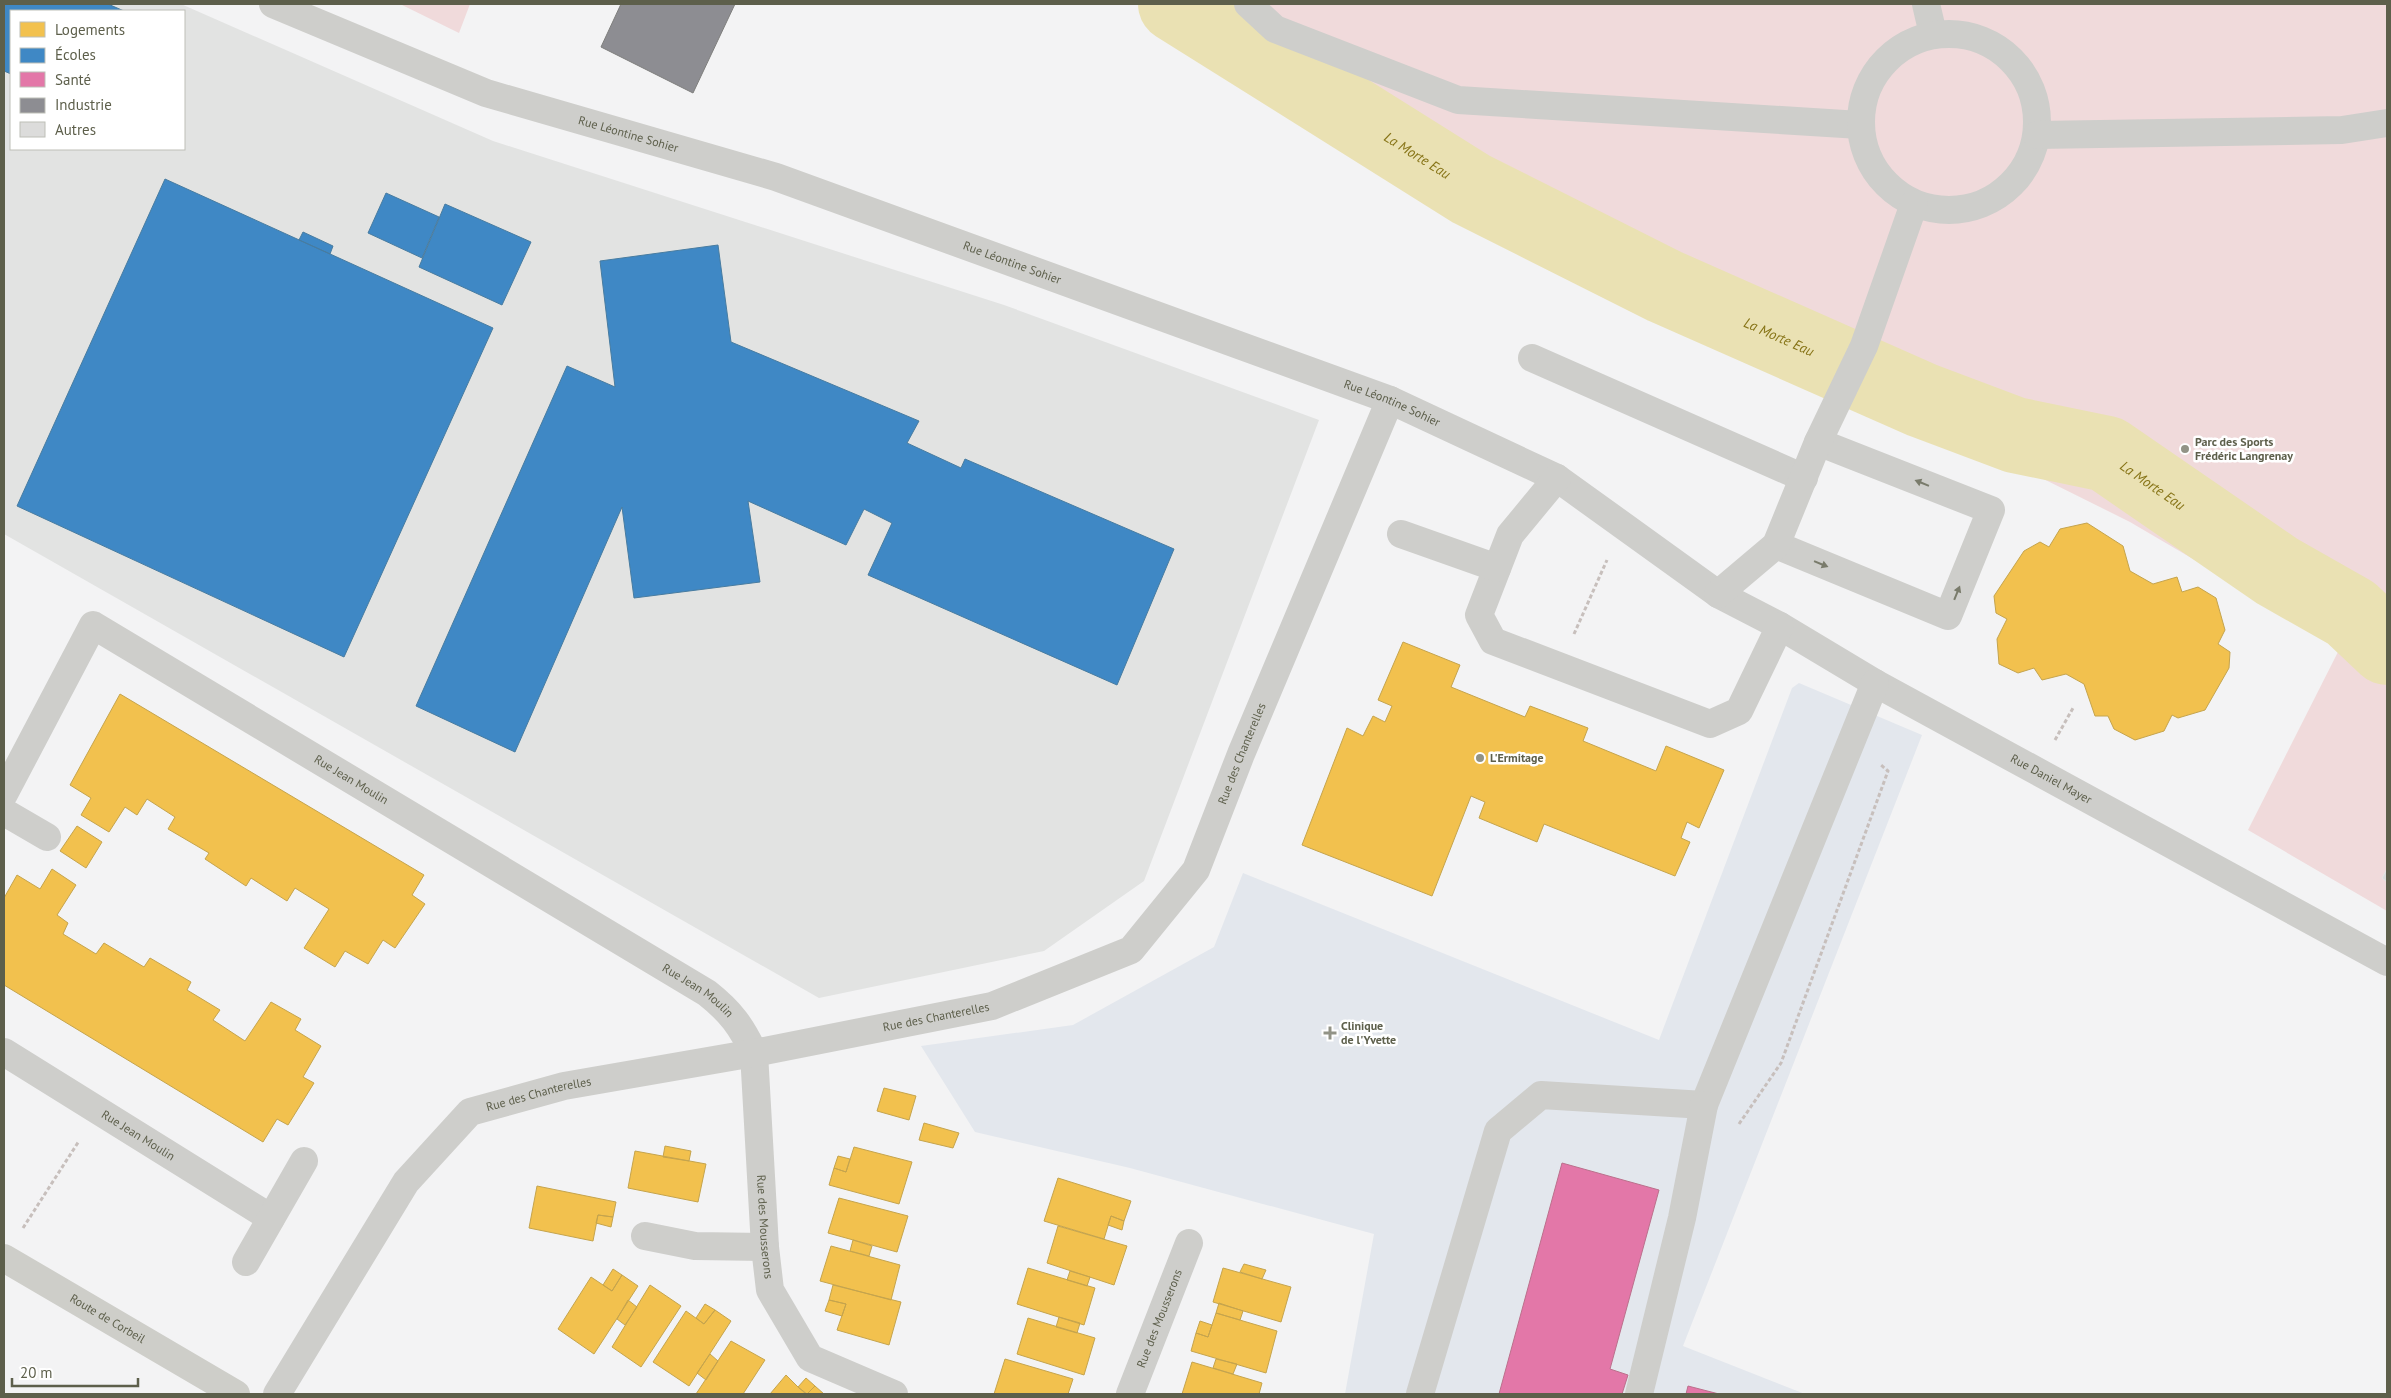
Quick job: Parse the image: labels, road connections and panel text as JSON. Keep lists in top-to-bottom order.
{
  "streets": {
    "main road": ["Route de Corbeil"],
    "street": [
      "Rue Léontine Sohier",
      "Rue des Chanterelles",
      "Rue Jean Moulin",
      "Rue Daniel Mayer",
      "Rue des Mousserons"
    ]
  },
  "crossings": [
    ["Rue Léontine Sohier", "Rue des Chanterelles"],
    ["Rue Léontine Sohier", "Rue Daniel Mayer"],
    ["Rue des Chanterelles", "Rue Jean Moulin"],
    ["Rue des Chanterelles", "Rue des Mousserons"],
    ["Rue Jean Moulin", "Rue des Mousserons"]
  ],
  "water": ["La Morte Eau"],
  "places": {
    "other": ["Parc des Sports Frédéric Langrenay", "L'Ermitage"],
    "health": ["Clinique de l'Yvette"]
  },
  "legend": [
    "Logements",
    "Écoles",
    "Santé",
    "Industrie",
    "Autres"
  ],
  "scale_bar": "20 m"
}
